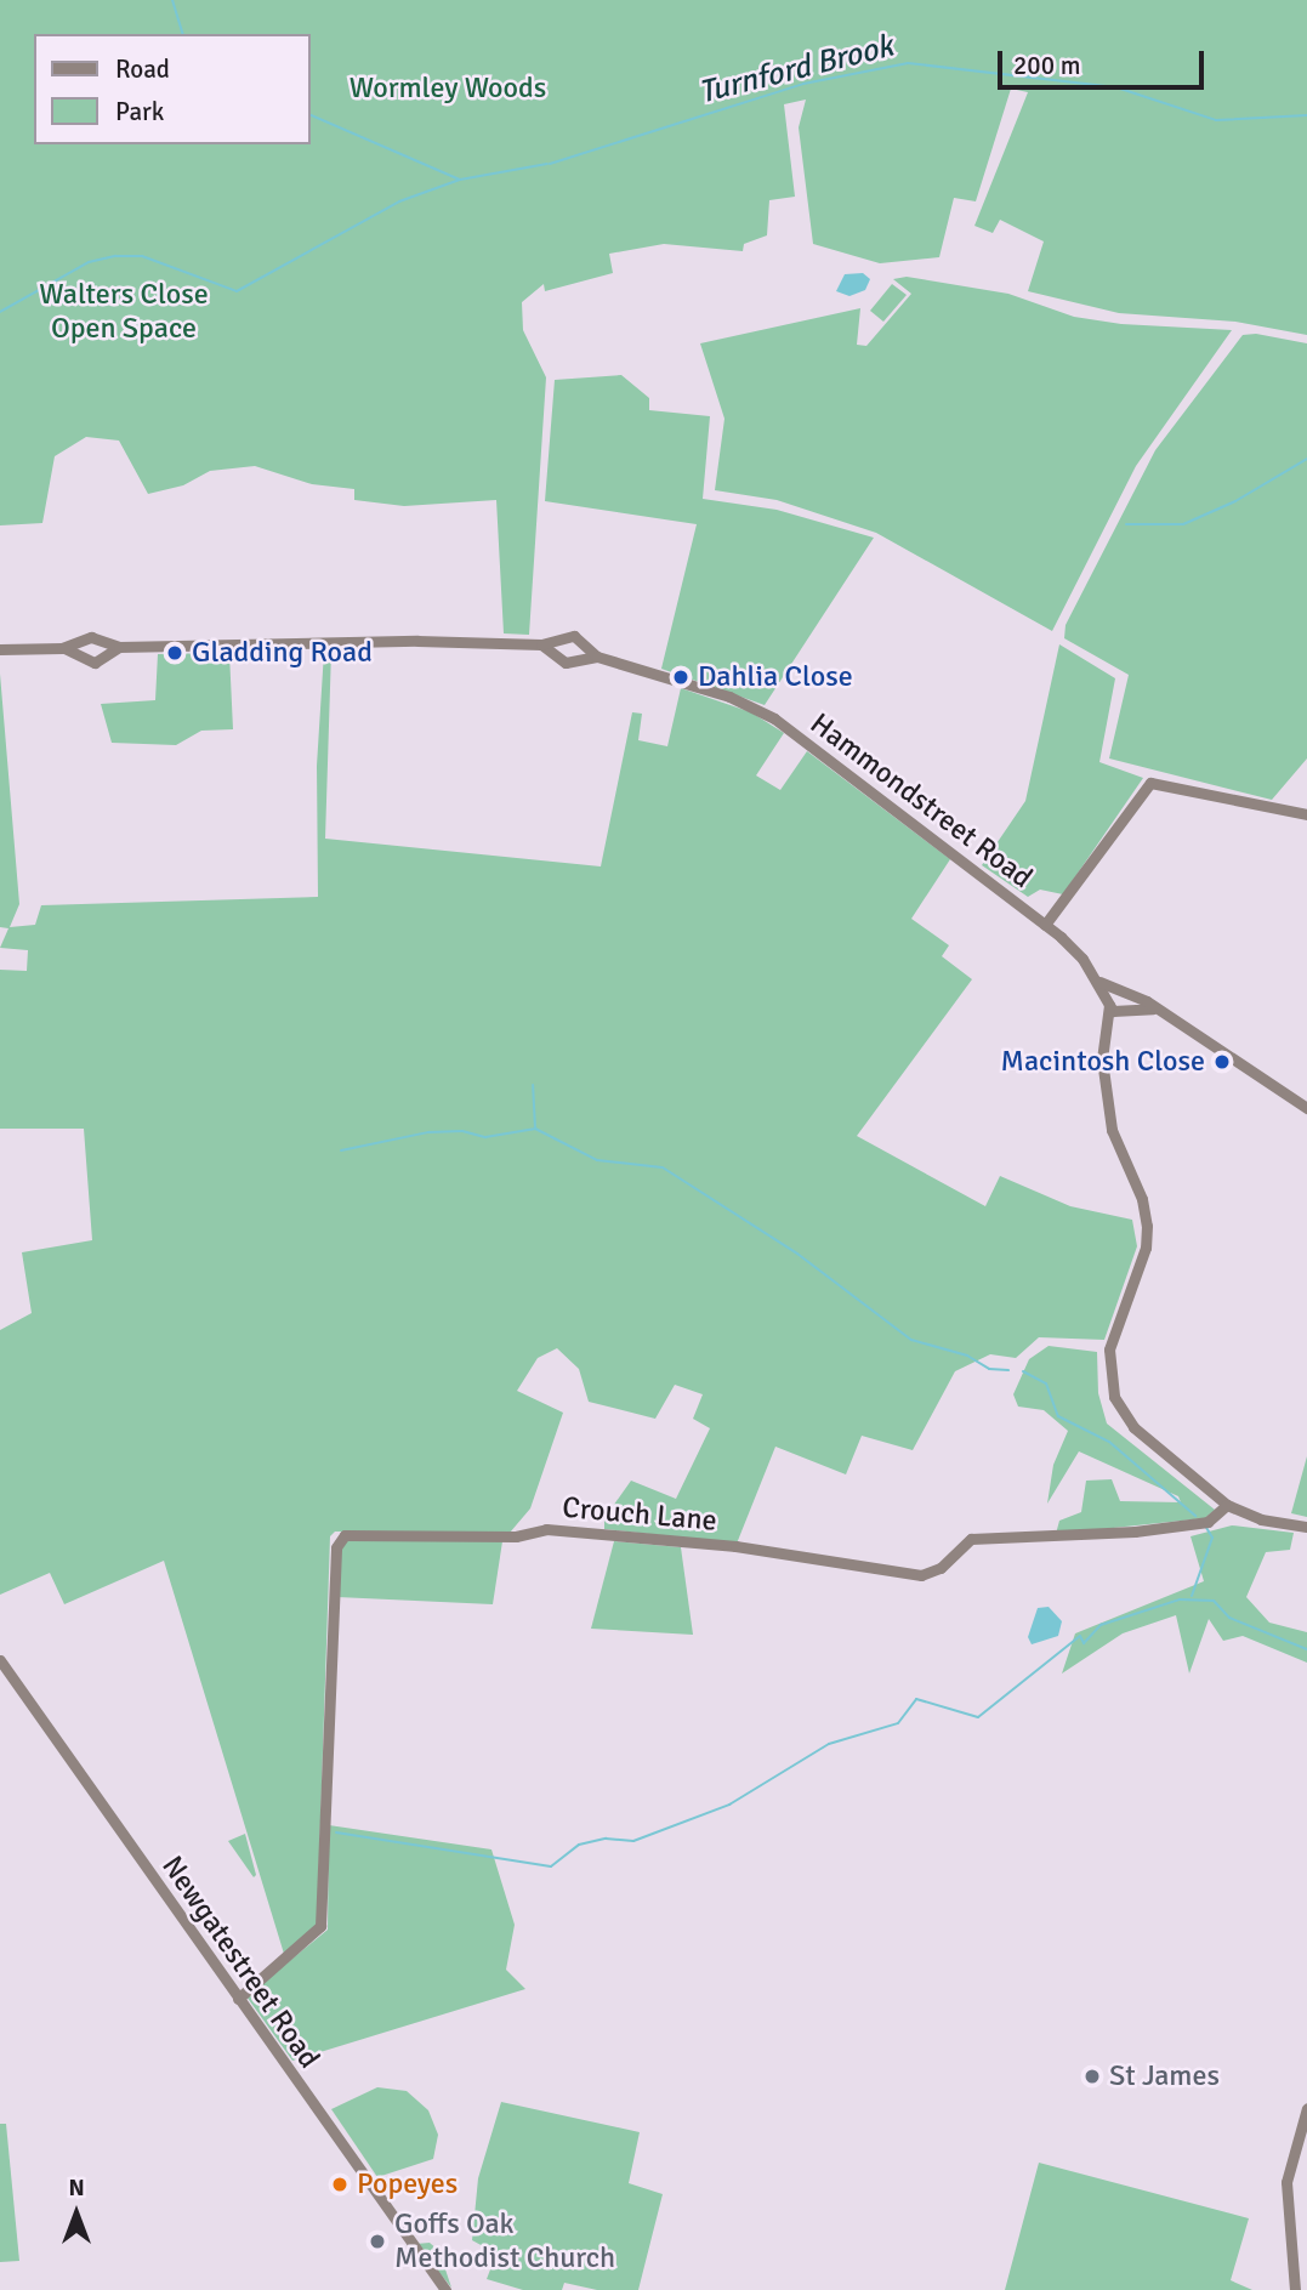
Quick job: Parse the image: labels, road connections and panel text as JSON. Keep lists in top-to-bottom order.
{
  "streets": {
    "street": ["Hammondstreet Road", "Crouch Lane", "Newgatestreet Road"]
  },
  "crossings": [
    ["Crouch Lane", "Newgatestreet Road"]
  ],
  "water": ["Turnford Brook"],
  "parks": ["Wormley Woods", "Walters Close Open Space"],
  "places": [
    "Gladding Road",
    "Dahlia Close",
    "Macintosh Close",
    "St James",
    "Popeyes",
    "Goffs Oak Methodist Church"
  ],
  "legend": ["Road", "Park"],
  "scale_bar": "200 m",
  "north": "top"
}
